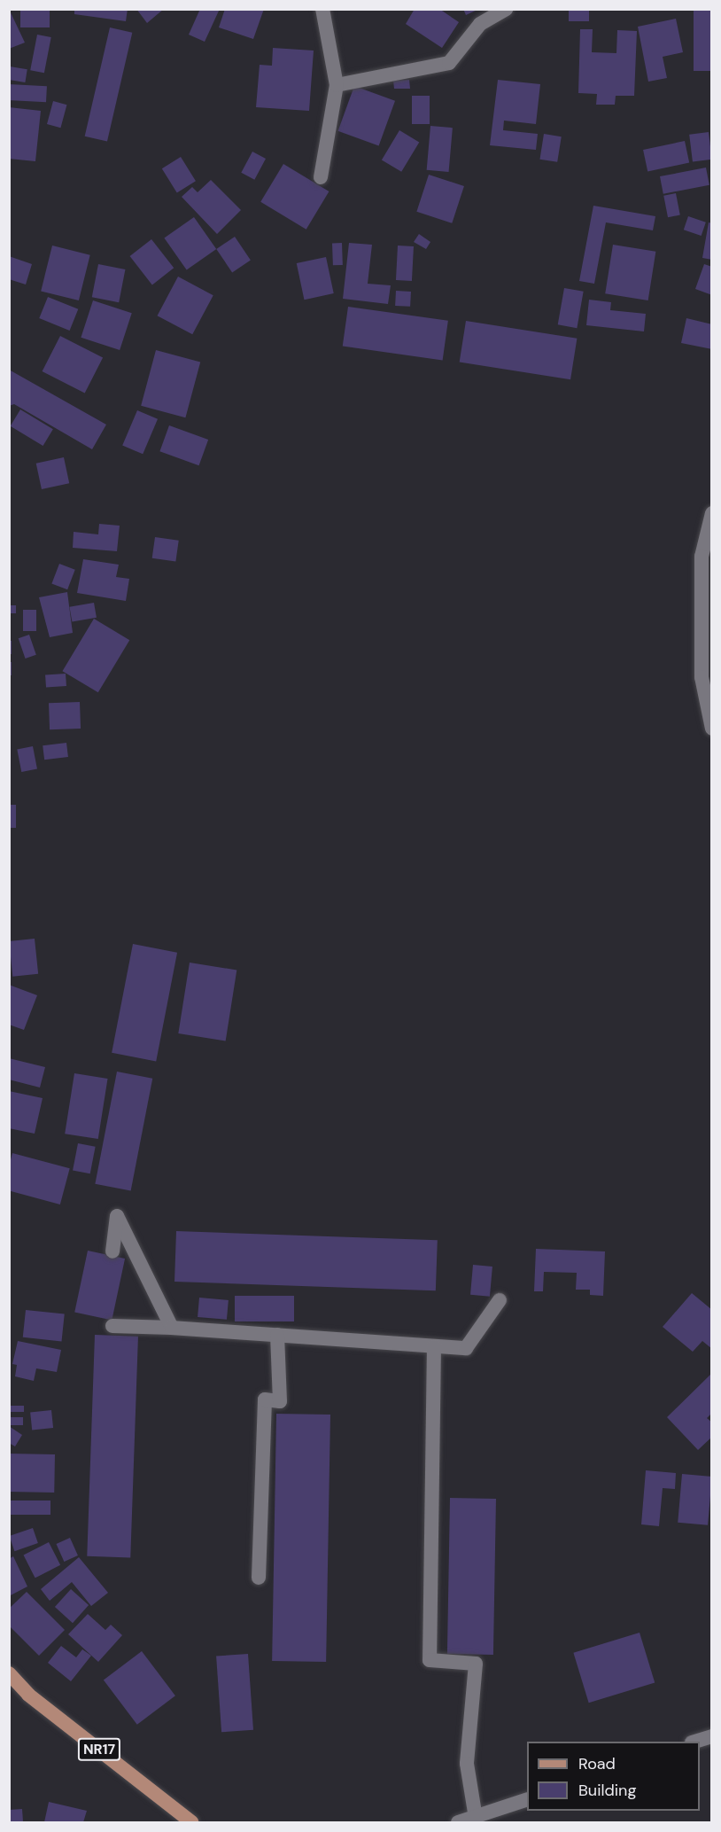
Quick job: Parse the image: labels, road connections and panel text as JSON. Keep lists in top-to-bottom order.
{
  "streets": {
    "main road": ["NR17"]
  },
  "legend": ["Road", "Building"]
}
